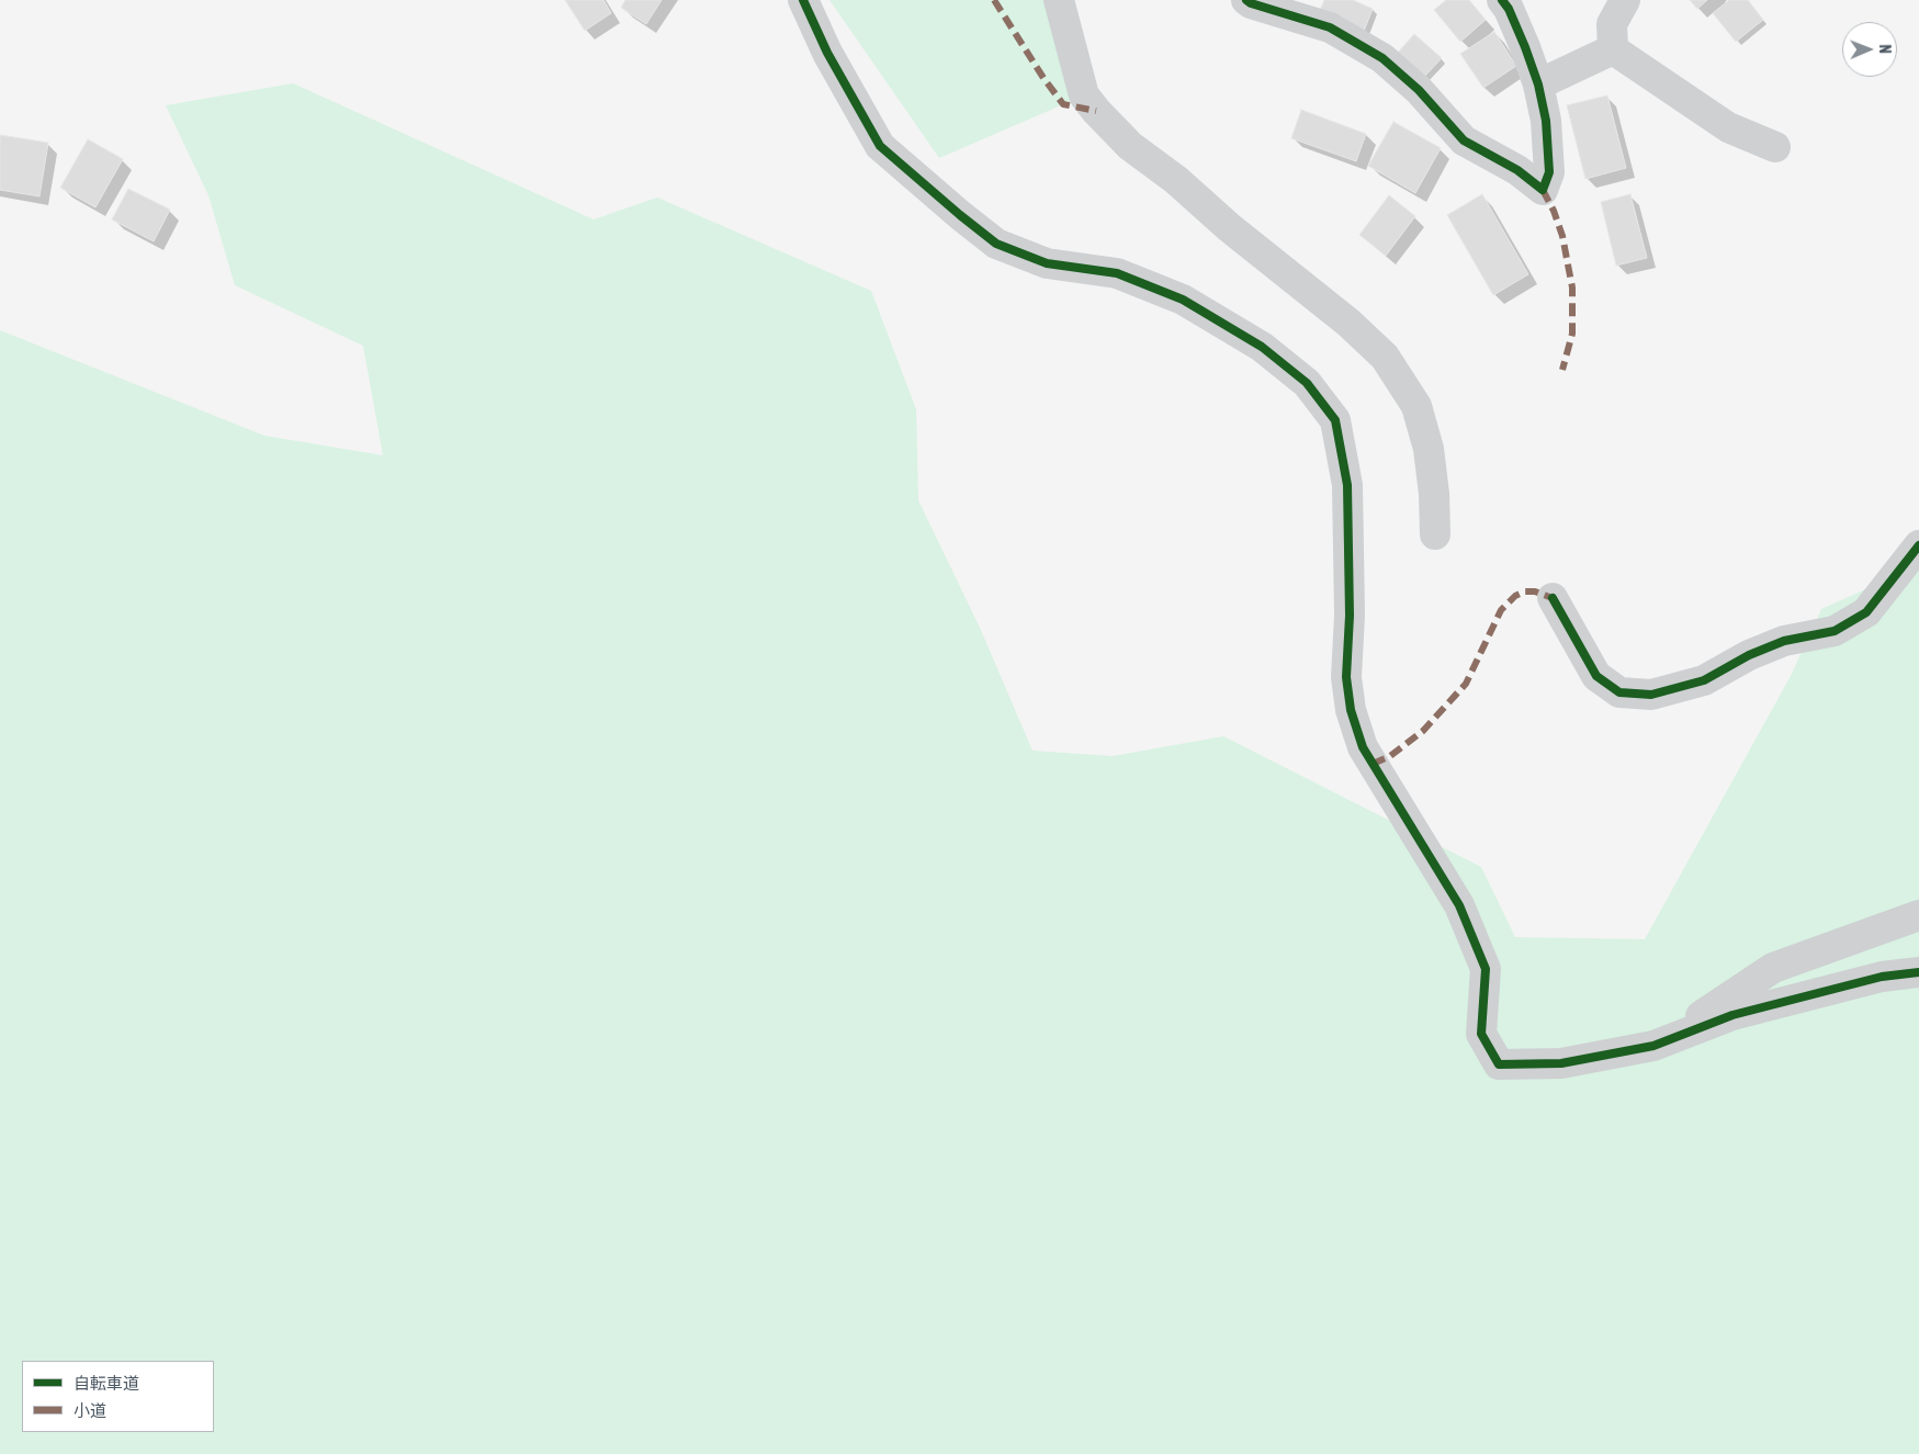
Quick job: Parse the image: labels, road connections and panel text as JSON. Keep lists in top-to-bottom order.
{
  "legend": ["自転車道", "小道"],
  "north": "right"
}
